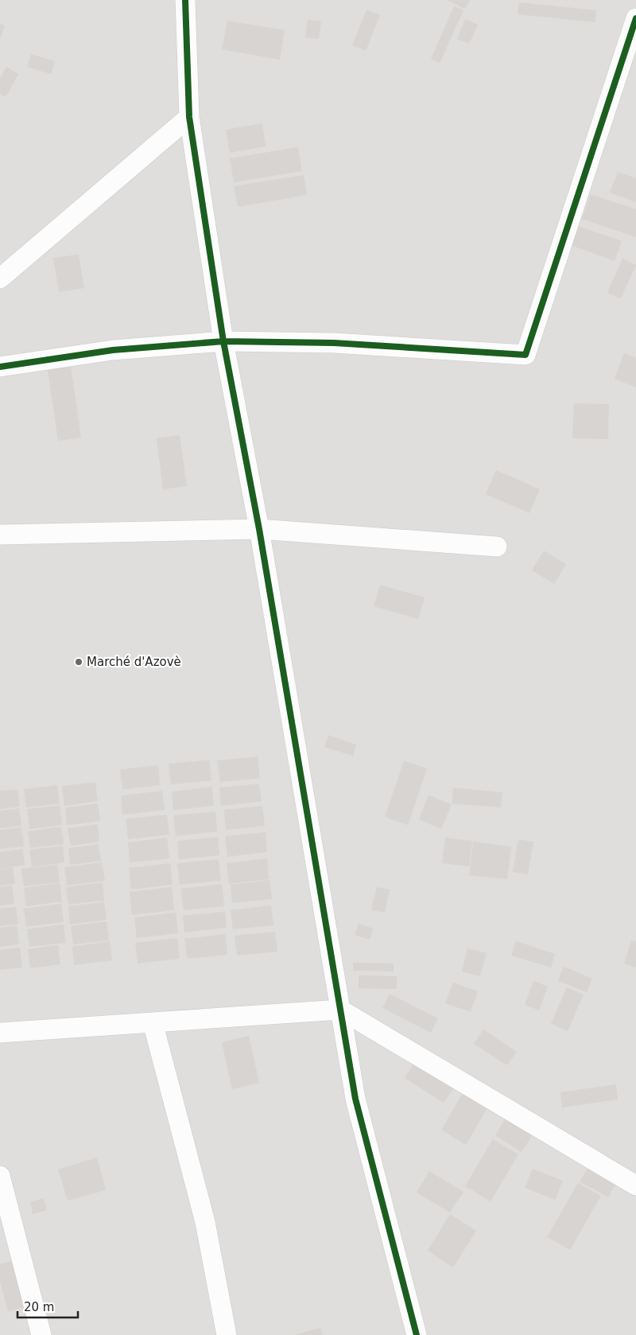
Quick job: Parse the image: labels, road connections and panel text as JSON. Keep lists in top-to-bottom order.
{
  "places": ["Marché d'Azovè"],
  "scale_bar": "20 m"
}
